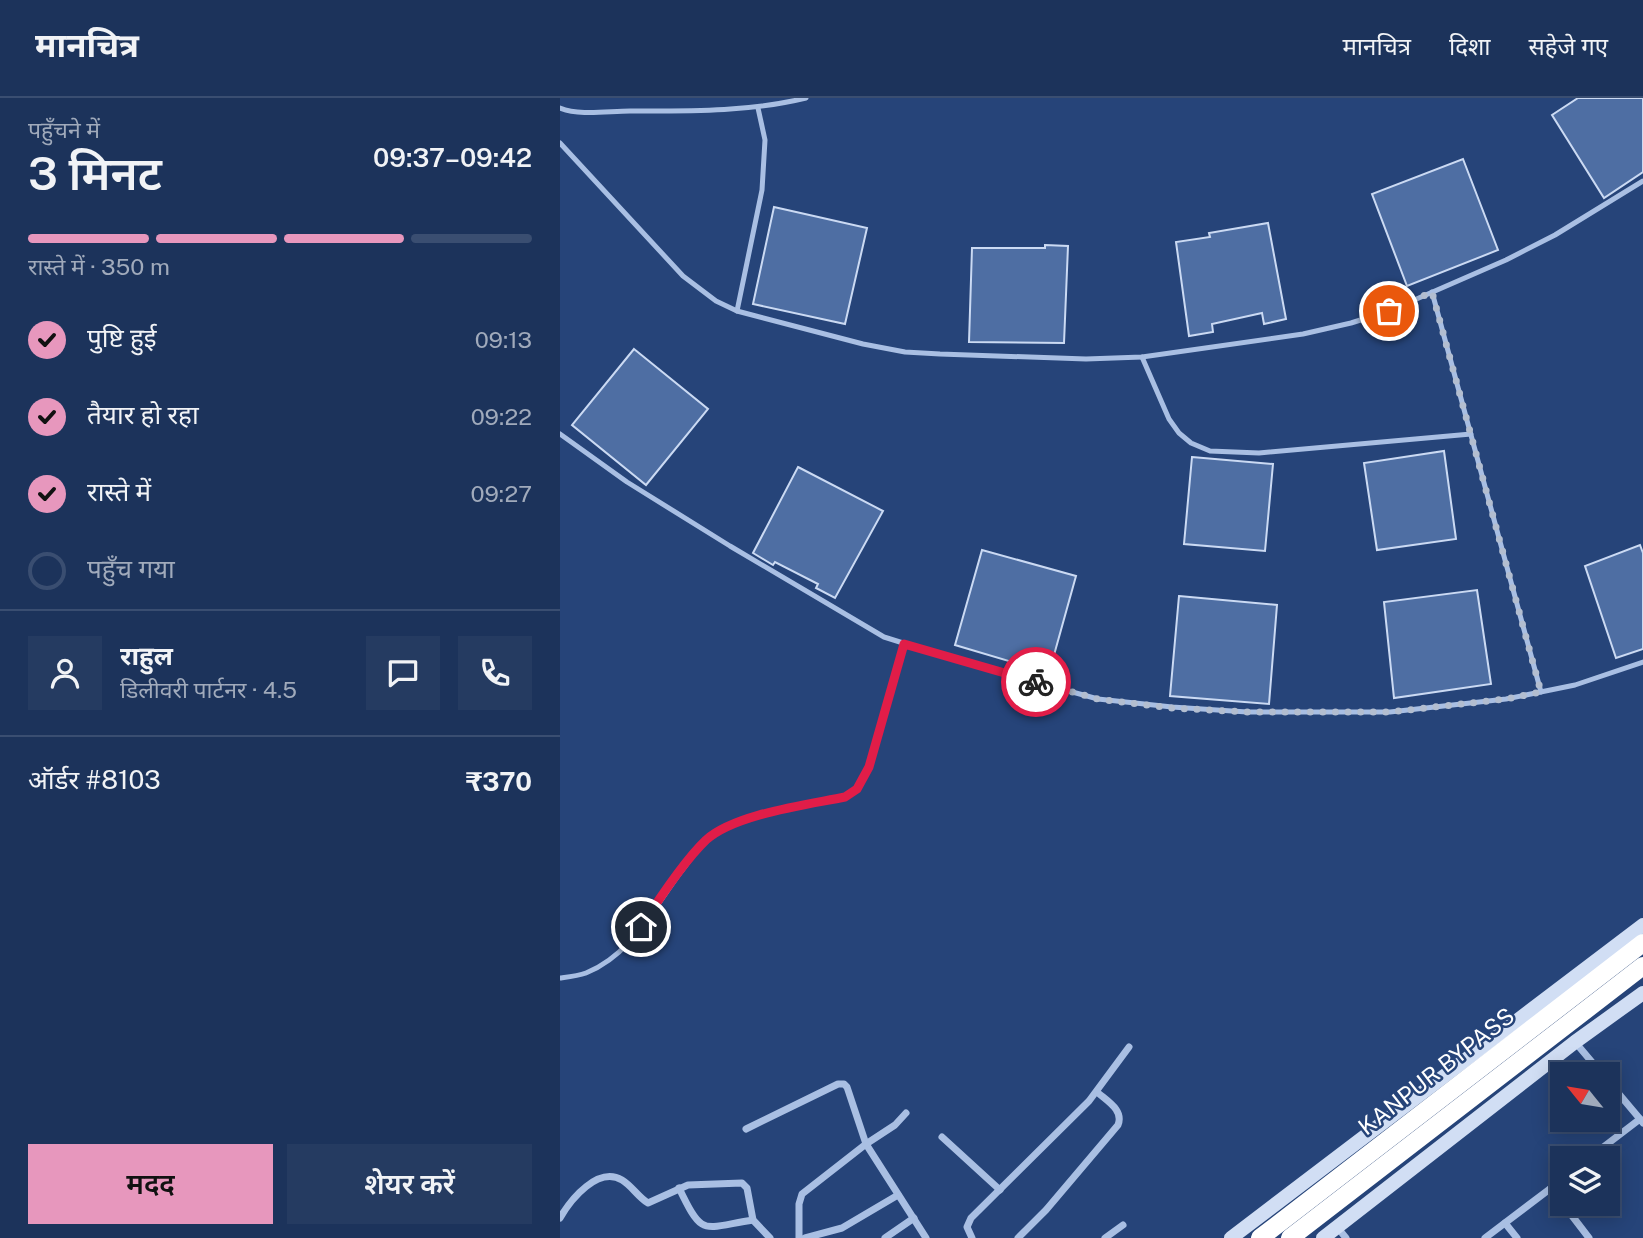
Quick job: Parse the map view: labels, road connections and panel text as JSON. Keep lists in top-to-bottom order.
{
  "streets": {
    "highway": ["KANPUR BYPASS"]
  },
  "north": "top left",
  "page": {
    "header": "मानचित्र",
    "nav": ["मानचित्र", "दिशा", "सहेजे गए"],
    "heading": ["3 मिनट", "पहुँचने में", "09:37–09:42"],
    "panel": [
      "राहुल",
      "डिलीवरी पार्टनर · 4.5",
      "ऑर्डर #8103",
      "₹370"
    ],
    "bar": "रास्ते में · 350 m",
    "list": [
      ["पुष्टि हुई", "09:13"],
      ["तैयार हो रहा", "09:22"],
      ["रास्ते में", "09:27"],
      "पहुँच गया"
    ],
    "buttons": ["मदद", "शेयर करें"]
  }
}
